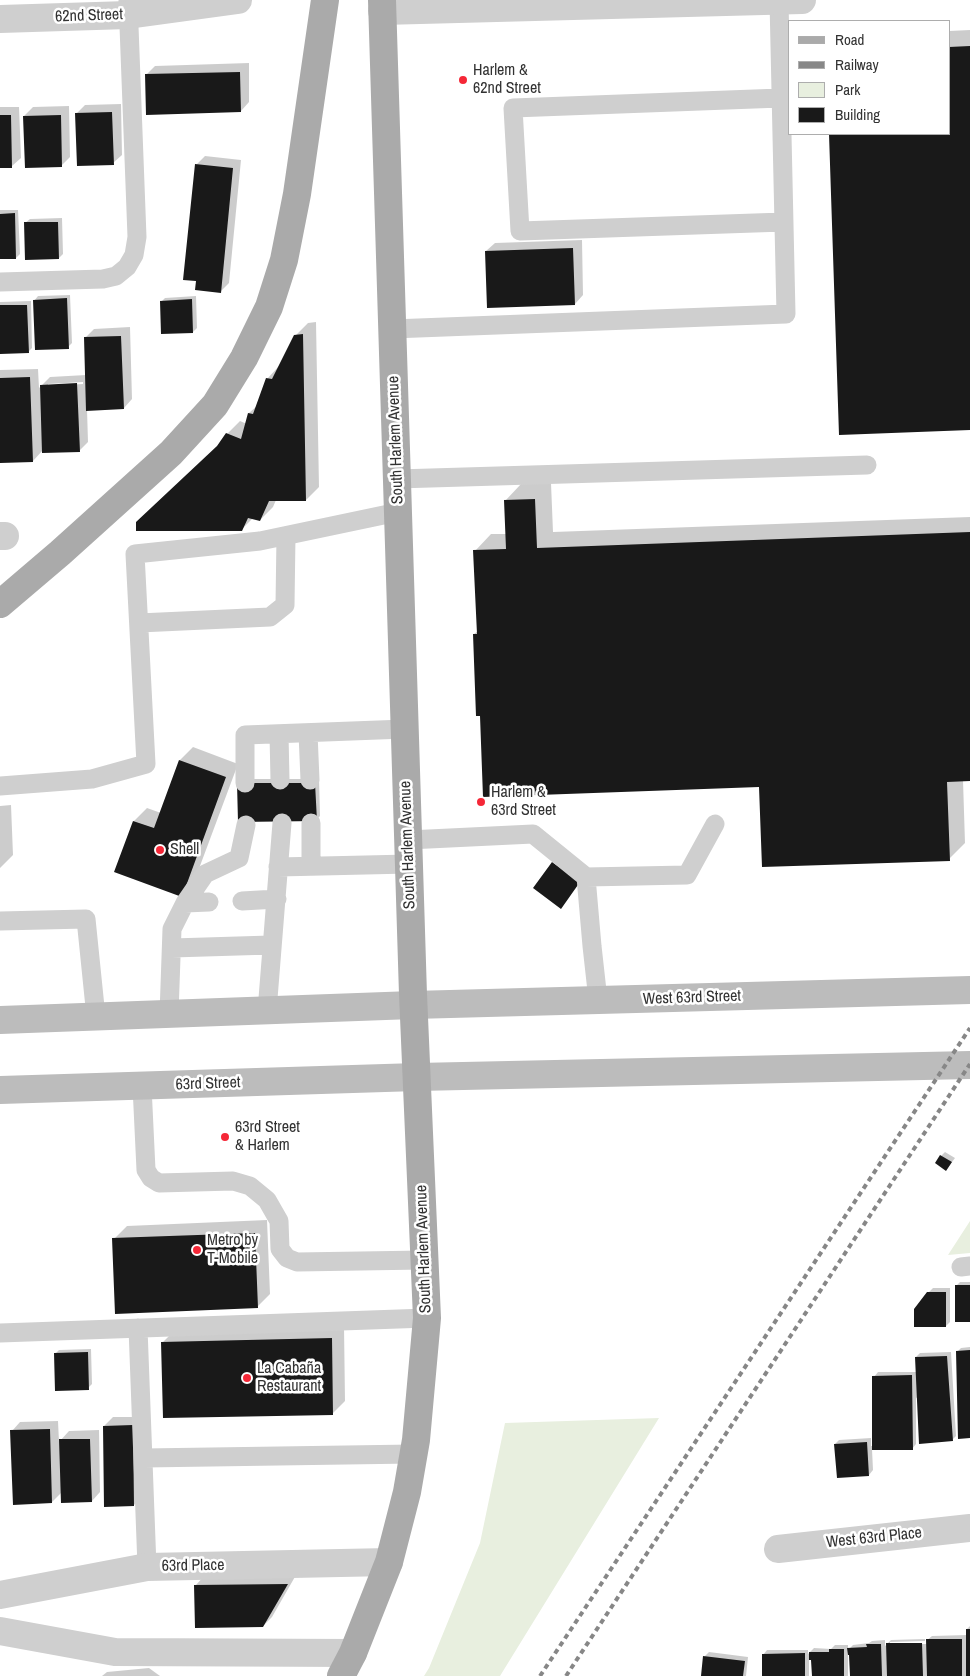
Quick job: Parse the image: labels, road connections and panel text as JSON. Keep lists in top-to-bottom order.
{
  "streets": {
    "main road": ["South Harlem Avenue", "West 63rd Street", "63rd Street"],
    "street": ["62nd Street", "West 63rd Place", "63rd Place"]
  },
  "crossings": [
    ["South Harlem Avenue", "West 63rd Street"],
    ["South Harlem Avenue", "63rd Street"],
    ["South Harlem Avenue", "63rd Place"]
  ],
  "places": [
    "Harlem & 62nd Street",
    "Harlem & 63rd Street",
    "Shell",
    "63rd Street & Harlem",
    "Metro by T-Mobile",
    "La Cabaña Restaurant"
  ],
  "legend": [
    "Road",
    "Railway",
    "Park",
    "Building"
  ]
}
